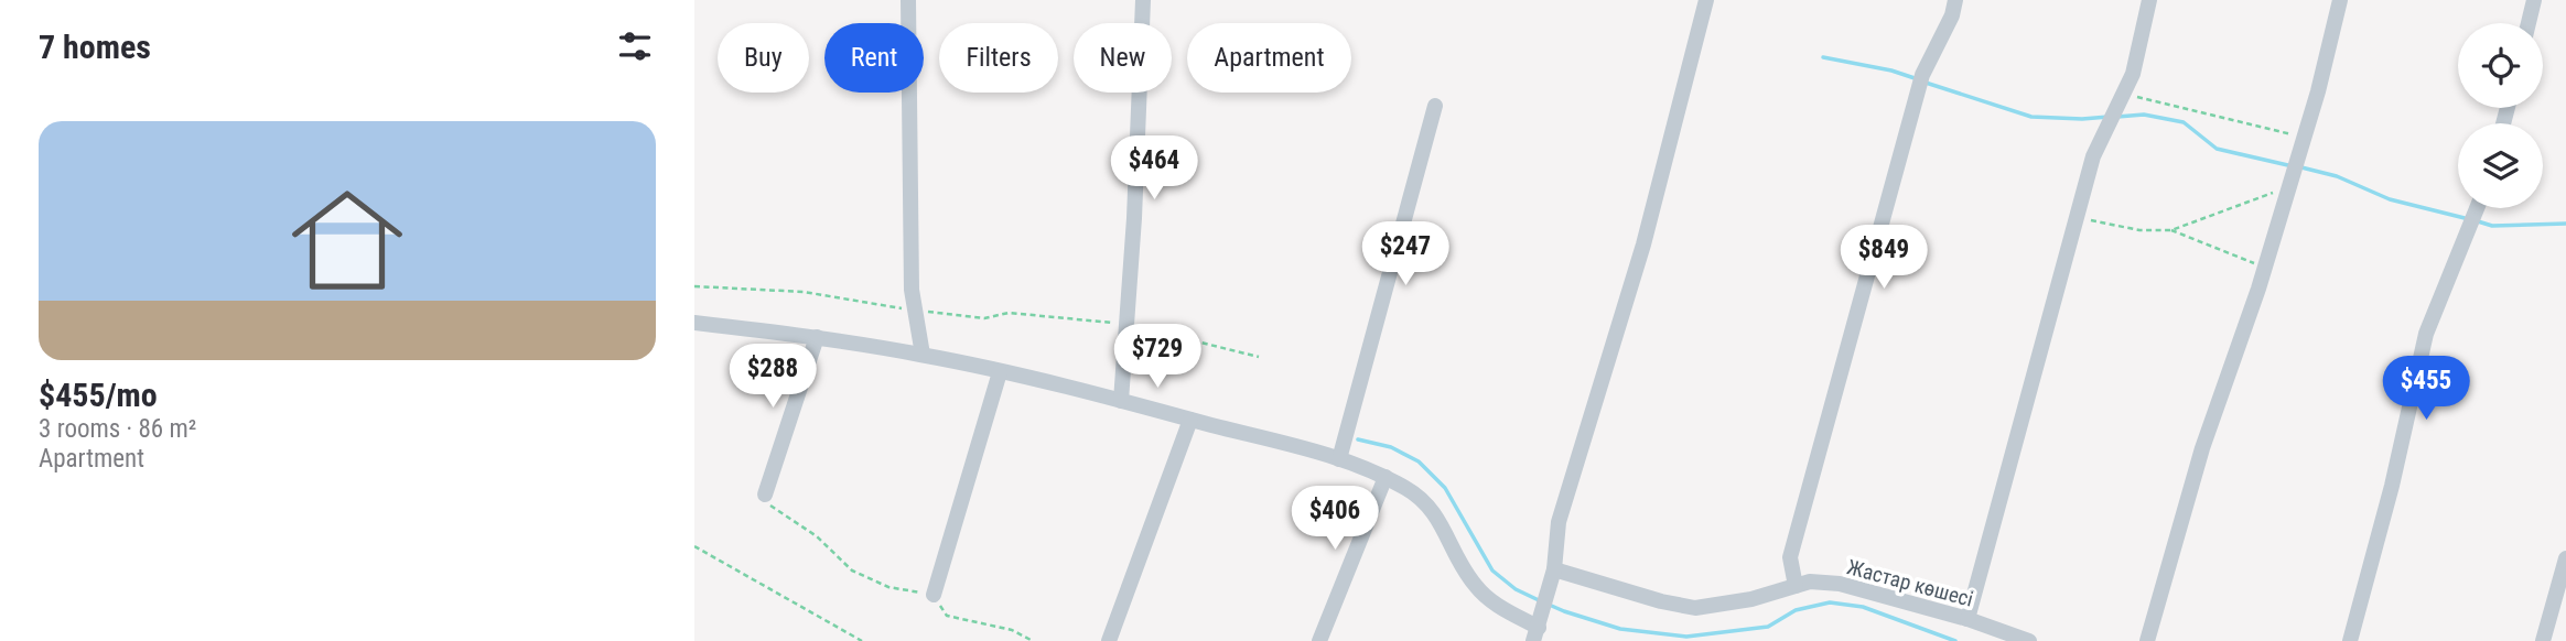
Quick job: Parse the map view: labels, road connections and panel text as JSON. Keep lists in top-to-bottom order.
{
  "streets": {
    "street": ["Жастар көшесі"]
  },
  "page": {
    "heading": "7 homes",
    "chip": [
      "Buy",
      "Rent",
      "Filters",
      "New",
      "Apartment"
    ],
    "list": [
      {
        "name": "$455/mo",
        "note": "3 rooms · 86 m² · Apartment"
      }
    ],
    "price": [
      "$464",
      "$247",
      "$849",
      "$729",
      "$288",
      "$455",
      "$406"
    ]
  }
}
